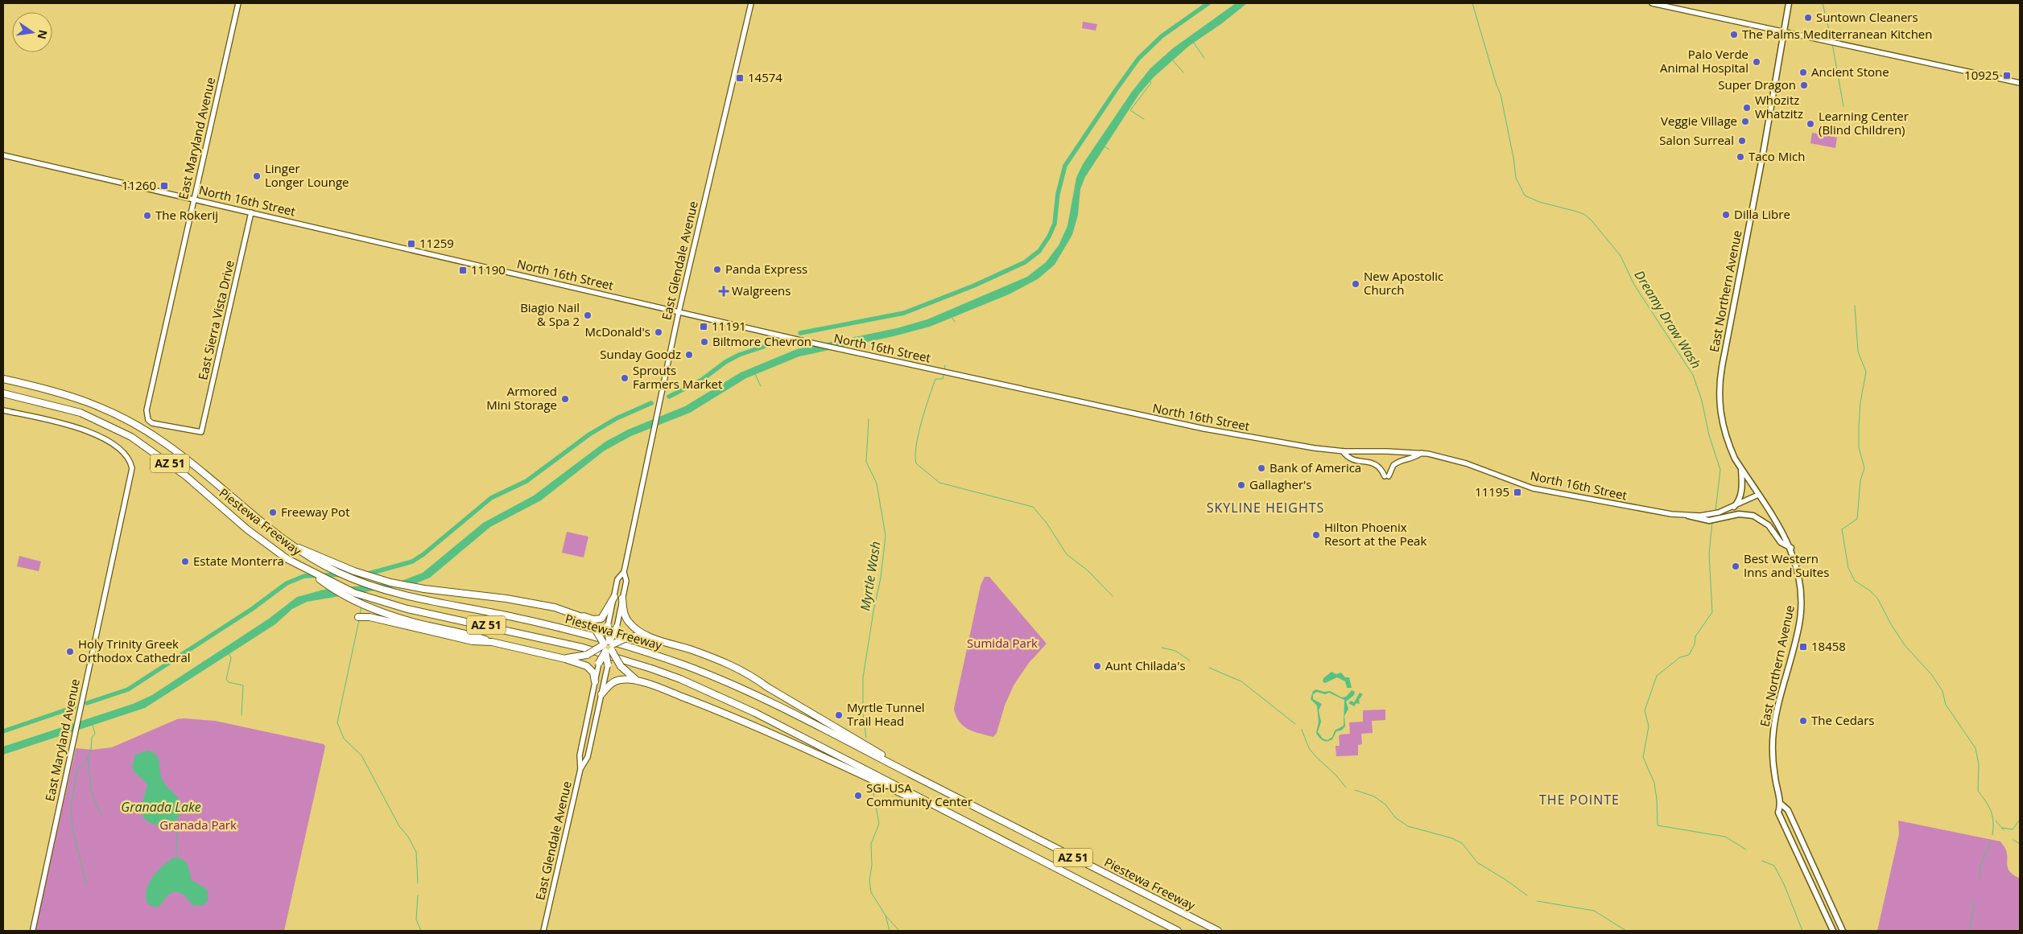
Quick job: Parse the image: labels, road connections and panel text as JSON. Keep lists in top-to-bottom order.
{
  "streets": {
    "highway": ["AZ 51", "Piestewa Freeway"],
    "main road": [
      "East Maryland Avenue",
      "North 16th Street",
      "East Glendale Avenue",
      "East Northern Avenue",
      "East Sierra Vista Drive"
    ]
  },
  "crossings": [
    ["East Maryland Avenue", "North 16th Street"],
    ["East Maryland Avenue", "East Sierra Vista Drive"],
    ["North 16th Street", "East Glendale Avenue"],
    ["North 16th Street", "East Northern Avenue"],
    ["North 16th Street", "East Sierra Vista Drive"]
  ],
  "districts": ["SKYLINE HEIGHTS", "THE POINTE"],
  "water": ["Dreamy Draw Wash", "Myrtle Wash", "Granada Lake"],
  "parks": ["Sumida Park", "Granada Park"],
  "places": {
    "other": [
      "Suntown Cleaners",
      "The Palms Mediterranean Kitchen",
      "Palo Verde Animal Hospital",
      "Ancient Stone",
      "Super Dragon",
      "Whozitz Whatzitz",
      "Veggie Village",
      "Learning Center (Blind Children)",
      "Salon Surreal",
      "Taco Mich",
      "Linger Longer Lounge",
      "Dilla Libre",
      "The Rokerij",
      "Panda Express",
      "New Apostolic Church",
      "Biagio Nail & Spa 2",
      "McDonald's",
      "Biltmore Chevron",
      "Sunday Goodz",
      "Sprouts Farmers Market",
      "Armored Mini Storage",
      "Bank of America",
      "Gallagher's",
      "Freeway Pot",
      "Hilton Phoenix Resort at the Peak",
      "Estate Monterra",
      "Best Western Inns and Suites",
      "Holy Trinity Greek Orthodox Cathedral",
      "Aunt Chilada's",
      "Myrtle Tunnel Trail Head",
      "The Cedars",
      "SGI-USA Community Center"
    ],
    "transit": [
      "10925",
      "14574",
      "11260",
      "11259",
      "11190",
      "11191",
      "11195",
      "18458"
    ],
    "health": ["Walgreens"]
  },
  "north": "right"
}
